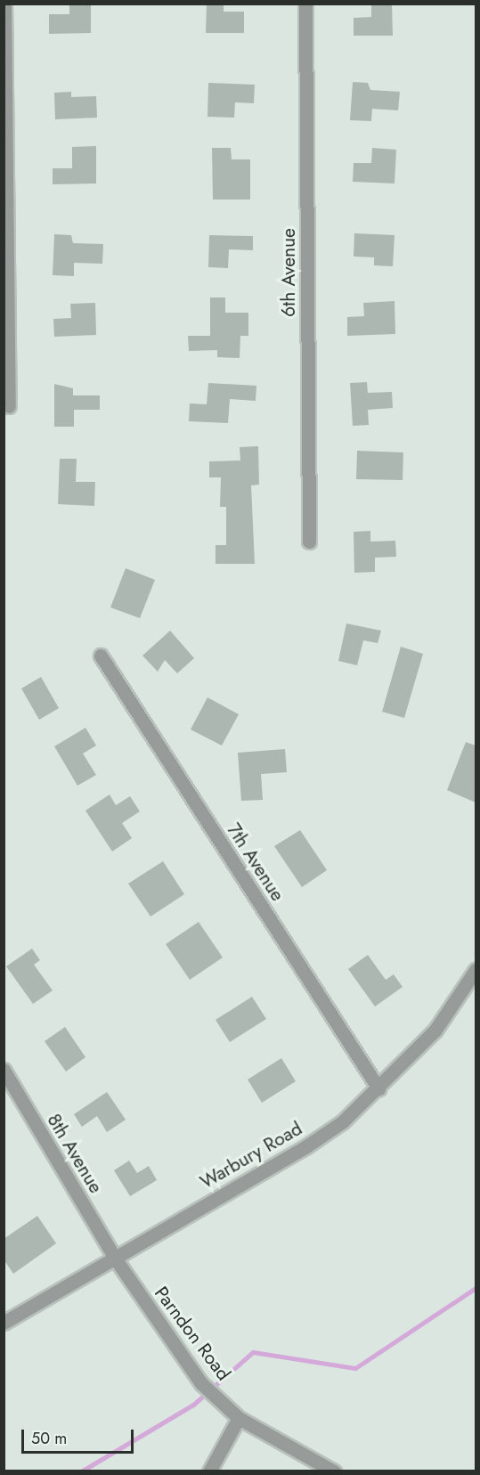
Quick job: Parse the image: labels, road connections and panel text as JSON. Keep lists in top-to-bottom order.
{
  "streets": {
    "street": [
      "6th Avenue",
      "7th Avenue",
      "8th Avenue",
      "Warbury Road",
      "Parndon Road"
    ]
  },
  "crossings": [
    ["7th Avenue", "Warbury Road"],
    ["8th Avenue", "Warbury Road"],
    ["8th Avenue", "Parndon Road"],
    ["Warbury Road", "Parndon Road"]
  ],
  "scale_bar": "50 m"
}
